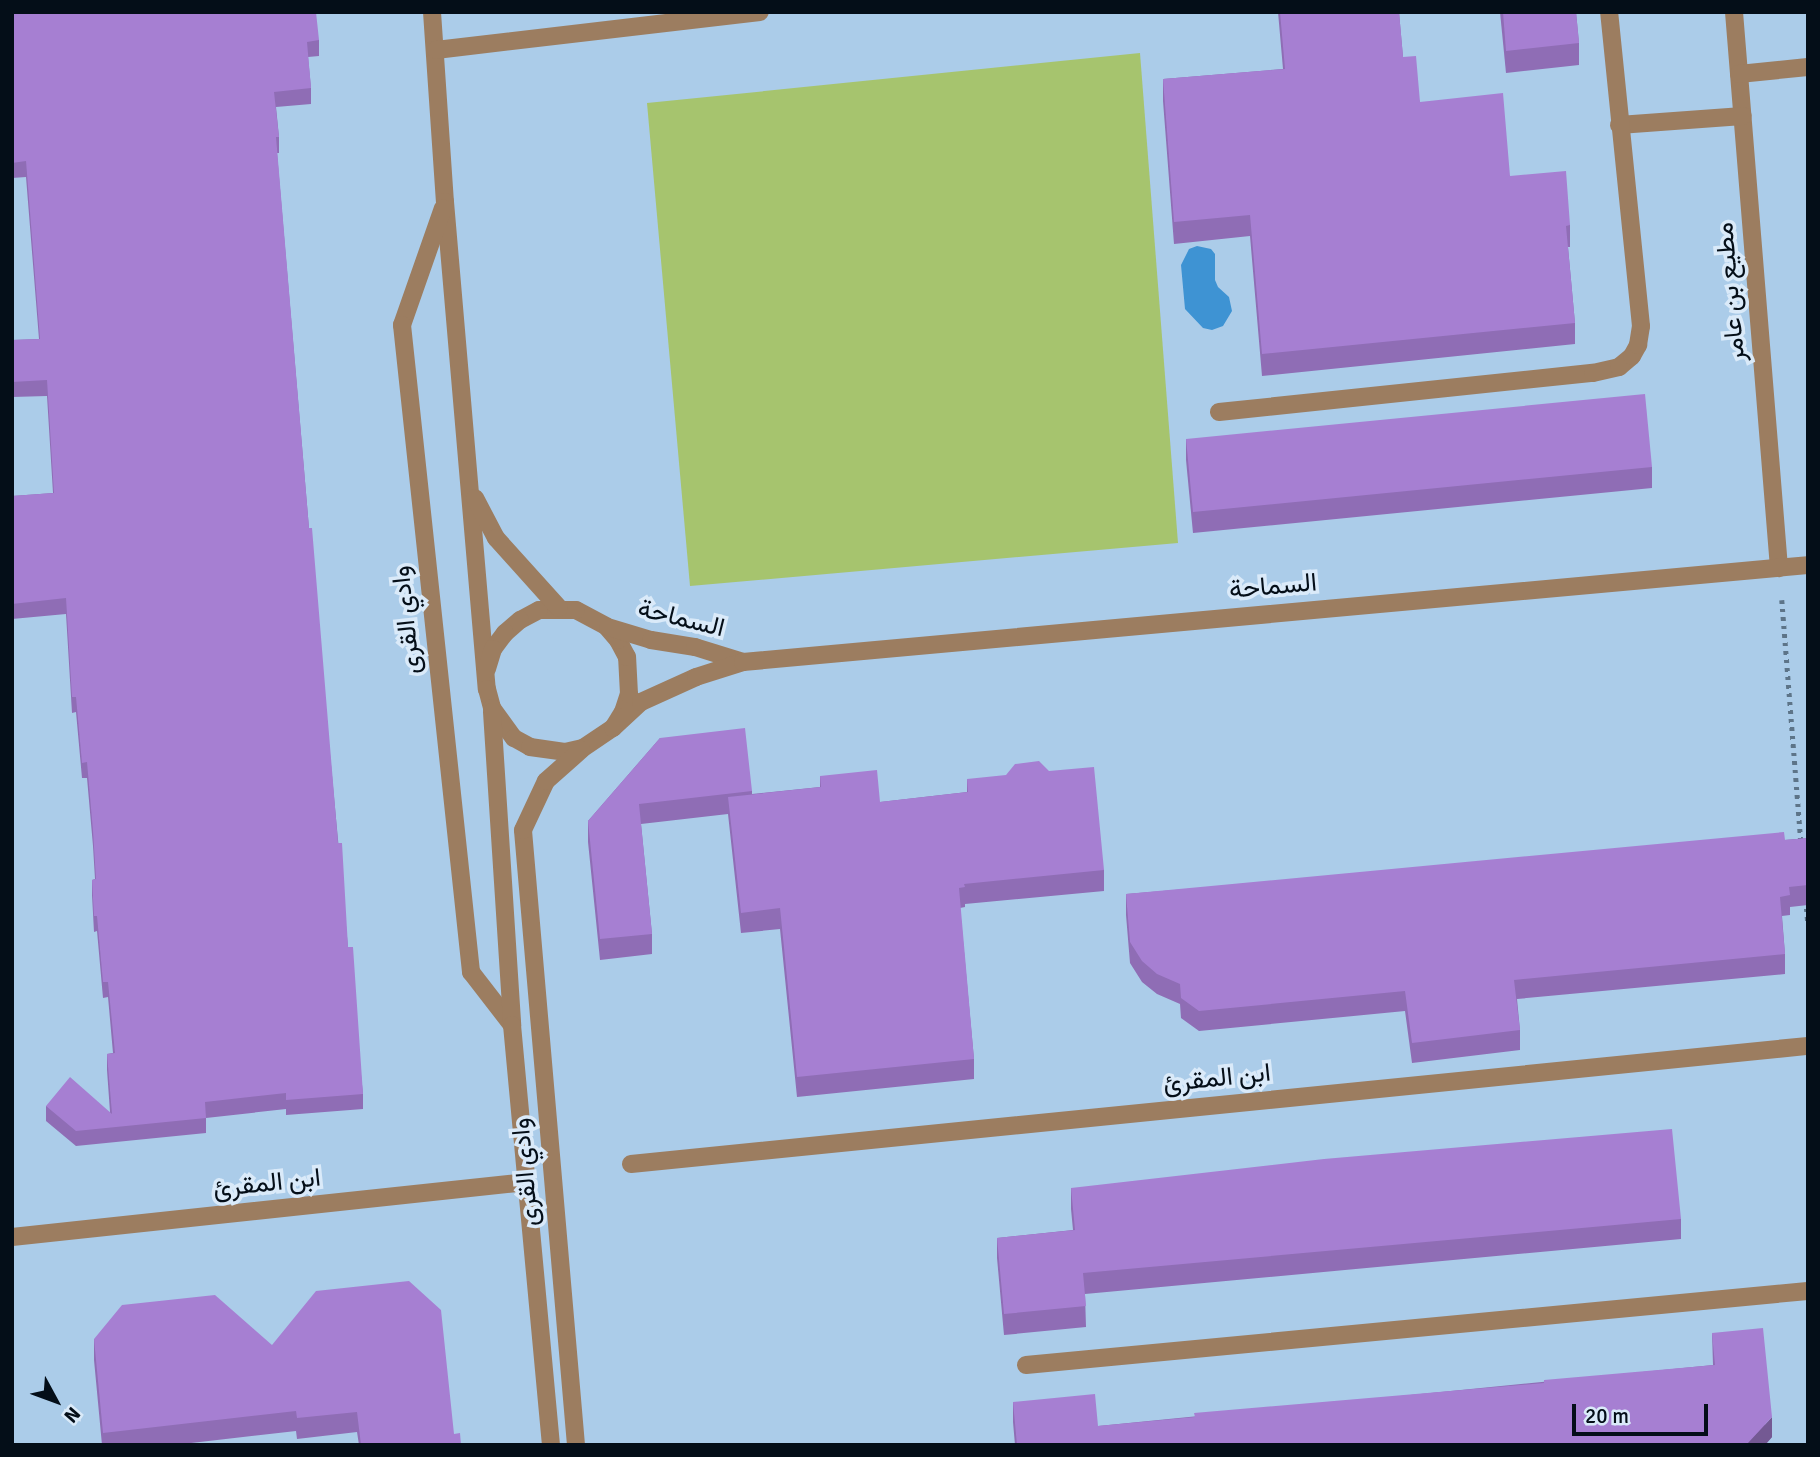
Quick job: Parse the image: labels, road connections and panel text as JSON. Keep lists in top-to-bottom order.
{
  "streets": {
    "street": [
      "مطيع بن عامر",
      "السماحة",
      "وادي القرى",
      "ابن المقرئ"
    ]
  },
  "crossings": [
    ["مطيع بن عامر", "السماحة"],
    ["السماحة", "وادي القرى"],
    ["وادي القرى", "ابن المقرئ"]
  ],
  "scale_bar": "20 m",
  "north": "bottom right"
}
